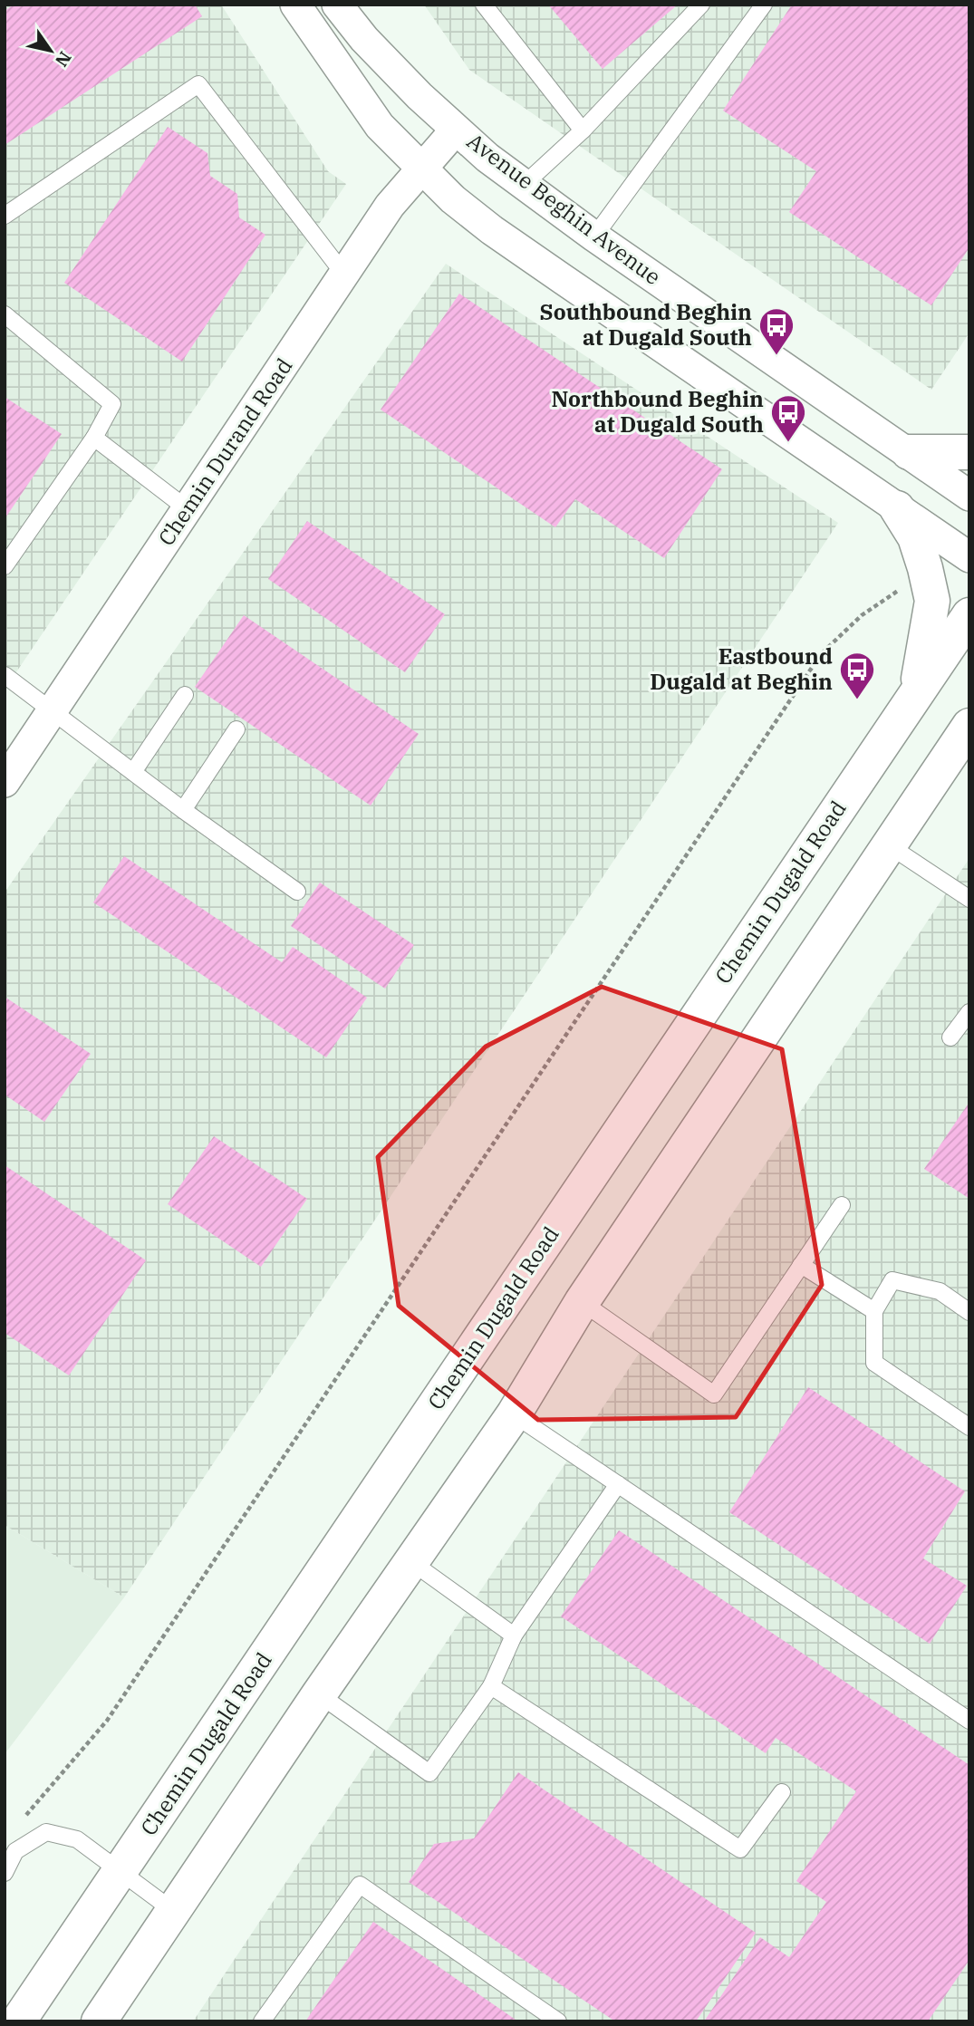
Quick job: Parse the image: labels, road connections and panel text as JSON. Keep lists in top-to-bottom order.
{
  "streets": {
    "main road": ["Chemin Dugald Road"],
    "street": ["Avenue Beghin Avenue", "Chemin Durand Road"]
  },
  "crossings": [
    ["Avenue Beghin Avenue", "Chemin Durand Road"]
  ],
  "places": {
    "bus stop": ["Southbound Beghin at Dugald South", "Northbound Beghin at Dugald South", "Eastbound Dugald at Beghin"]
  },
  "north": "bottom right"
}
